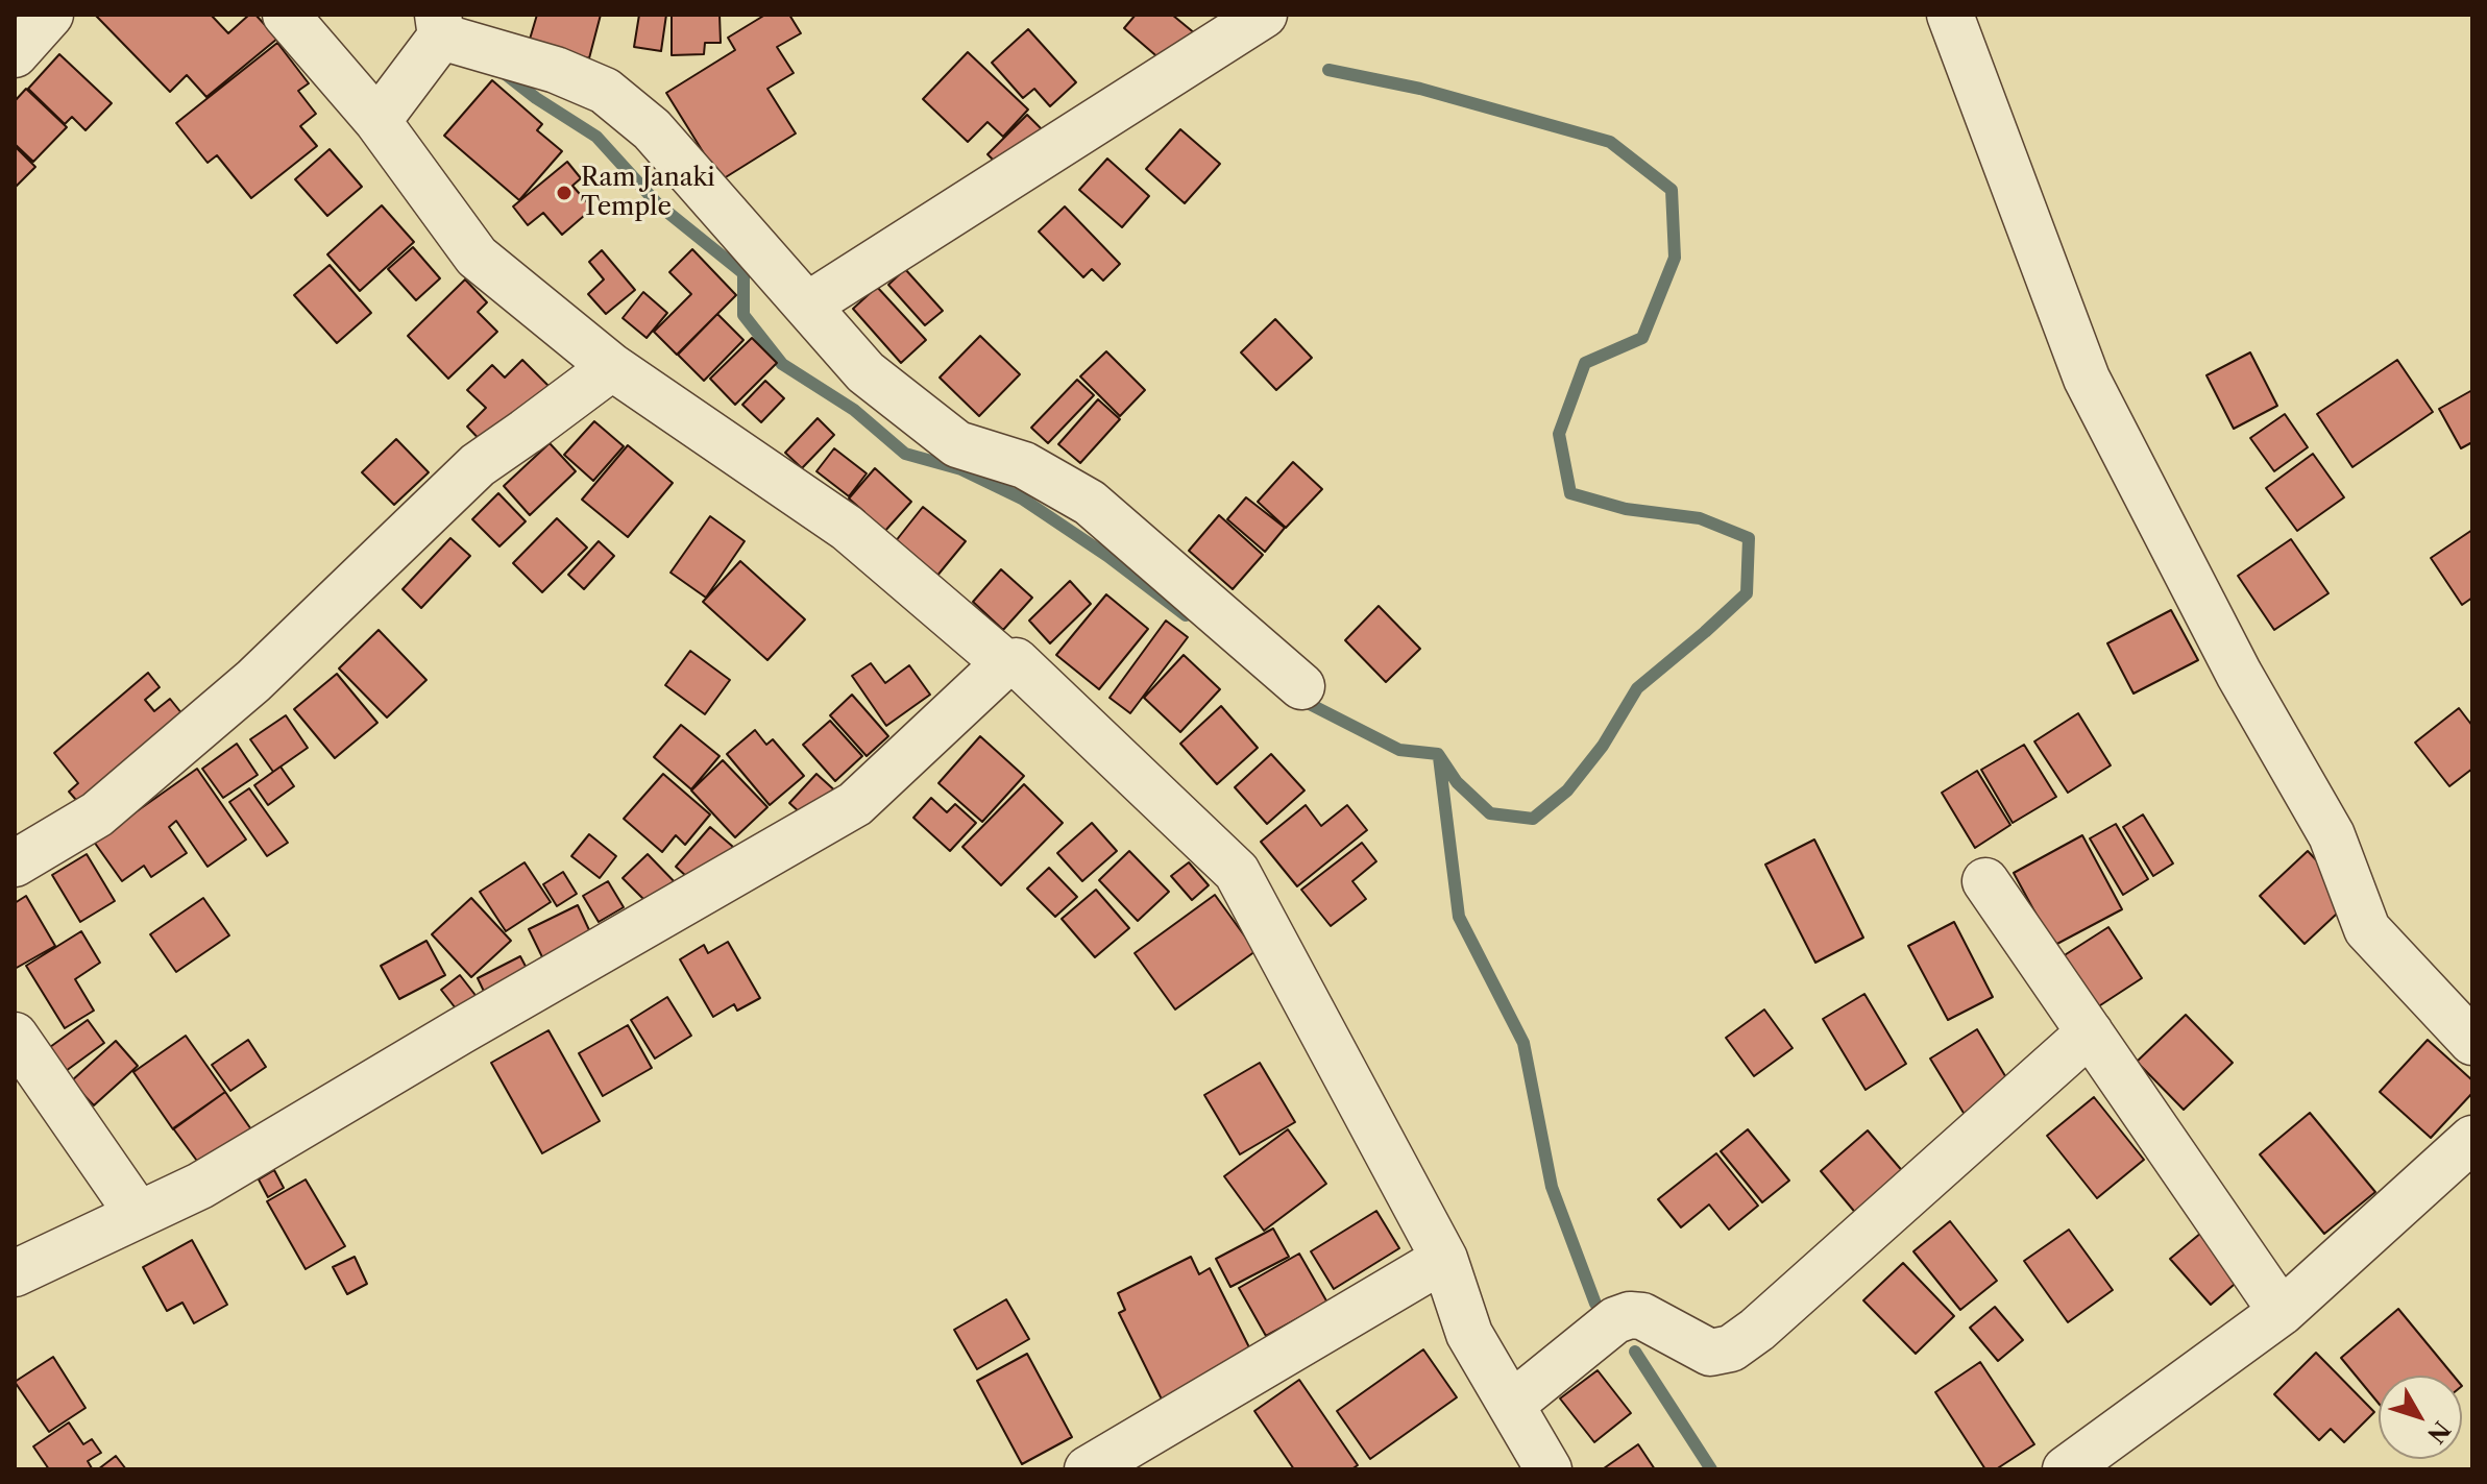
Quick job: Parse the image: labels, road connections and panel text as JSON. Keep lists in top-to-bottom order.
{
  "places": ["Ram Janaki Temple"],
  "north": "bottom right"
}
